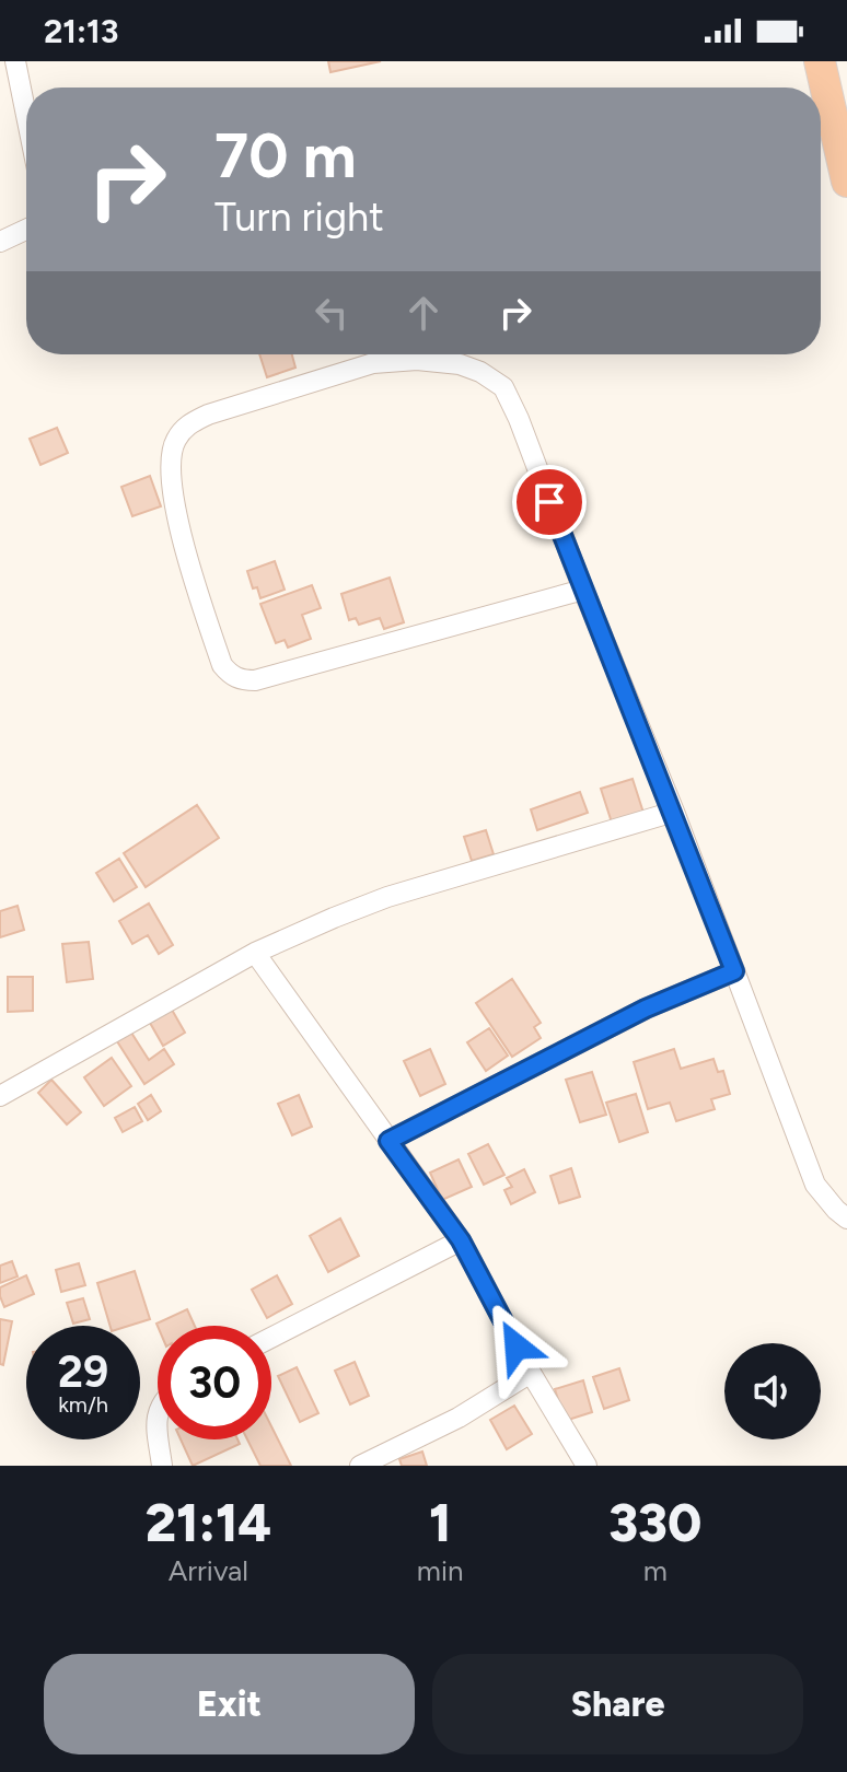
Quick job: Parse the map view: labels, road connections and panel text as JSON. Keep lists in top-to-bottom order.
{
  "page": {
    "status": "21:13",
    "turn": ["70 m", "Turn right"],
    "speed": "29 km/h",
    "limit": "30",
    "eta": [
      "21:14",
      "Arrival",
      "1",
      "min",
      "330",
      "m"
    ],
    "buttons": ["Exit", "Share"]
  }
}
